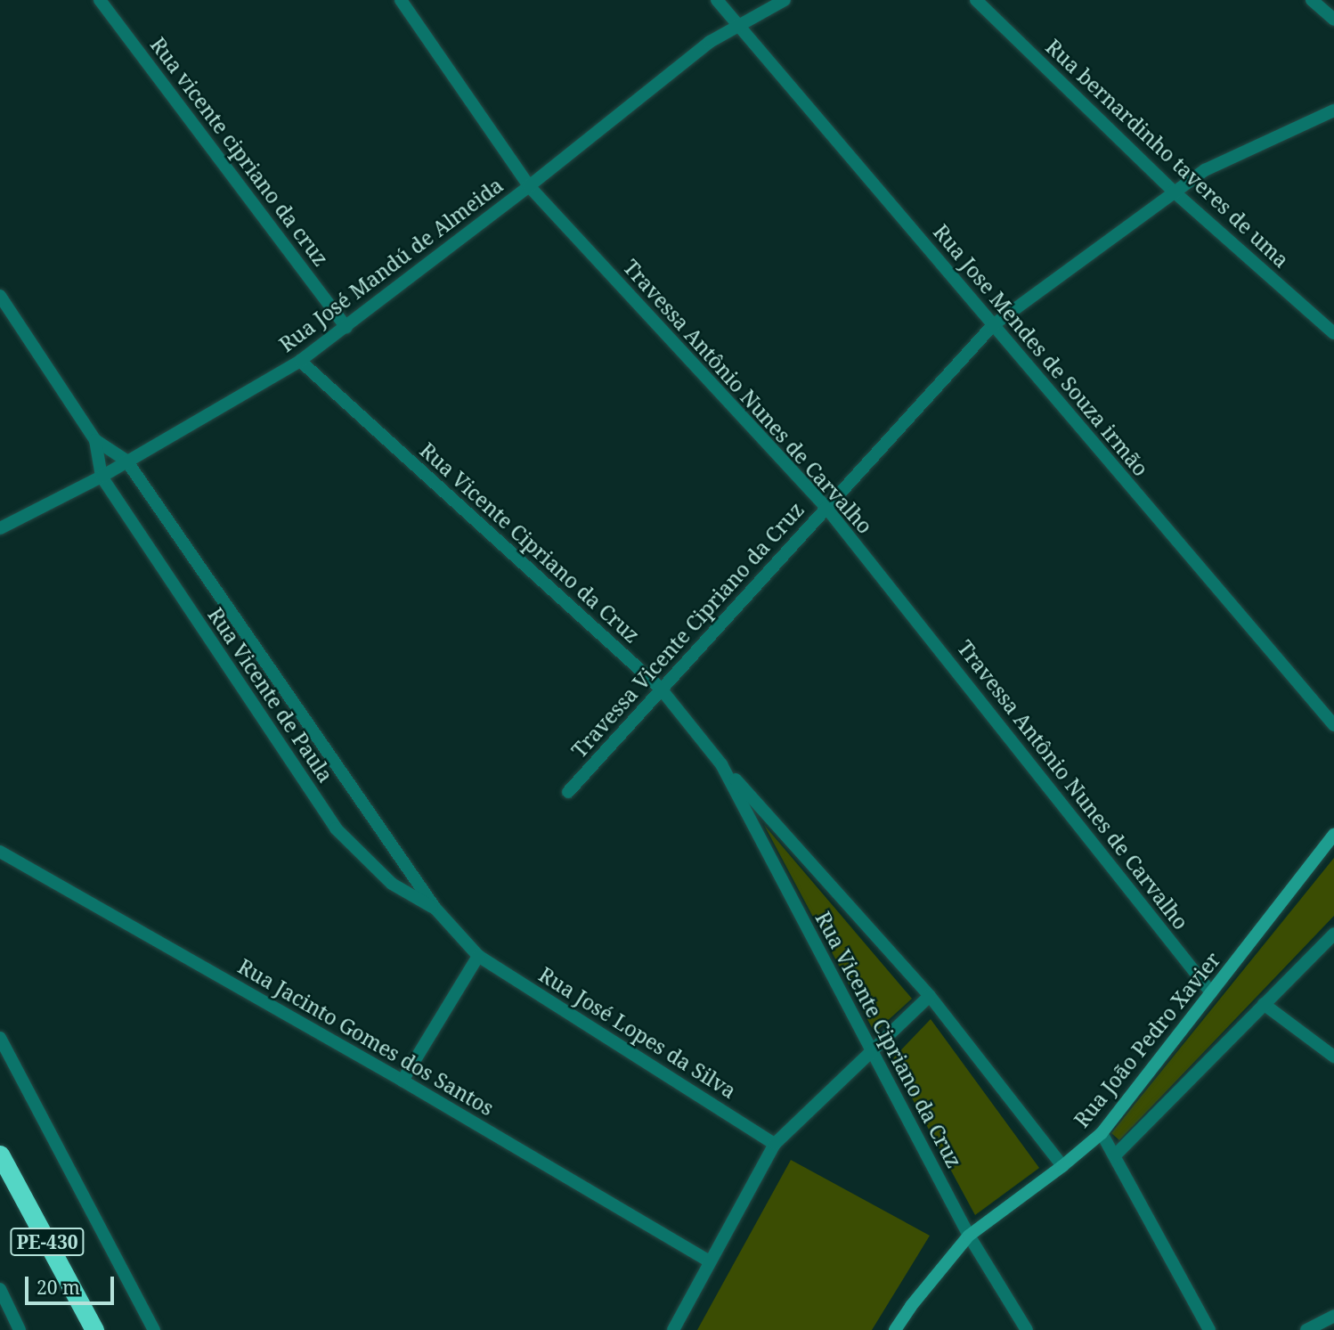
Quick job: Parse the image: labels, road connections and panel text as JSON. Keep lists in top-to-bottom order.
{
  "streets": {
    "highway": ["PE-430"],
    "street": [
      "Rua vicente cipriano da cruz",
      "Rua bernardinho taveres de uma",
      "Rua José Mandú de Almeida",
      "Rua Jose Mendes de Souza irmão",
      "Travessa Antônio Nunes de Carvalho",
      "Rua Vicente Cipriano da Cruz",
      "Travessa Vicente Cipriano da Cruz",
      "Rua Vicente de Paula",
      "Rua José Lopes da Silva",
      "Rua Jacinto Gomes dos Santos",
      "Rua João Pedro Xavier"
    ]
  },
  "crossings": [
    ["Rua vicente cipriano da cruz", "Rua José Mandú de Almeida"],
    ["Rua bernardinho taveres de uma", "Travessa Vicente Cipriano da Cruz"],
    ["Rua José Mandú de Almeida", "Rua Jose Mendes de Souza irmão"],
    ["Rua José Mandú de Almeida", "Travessa Antônio Nunes de Carvalho"],
    ["Rua José Mandú de Almeida", "Rua Vicente Cipriano da Cruz"],
    ["Rua José Mandú de Almeida", "Rua Vicente de Paula"],
    ["Rua Jose Mendes de Souza irmão", "Travessa Vicente Cipriano da Cruz"],
    ["Travessa Antônio Nunes de Carvalho", "Travessa Vicente Cipriano da Cruz"],
    ["Travessa Antônio Nunes de Carvalho", "Rua João Pedro Xavier"],
    ["Rua Vicente Cipriano da Cruz", "Travessa Vicente Cipriano da Cruz"],
    ["Rua Vicente Cipriano da Cruz", "Rua João Pedro Xavier"],
    ["Rua Vicente de Paula", "Rua José Lopes da Silva"]
  ],
  "scale_bar": "20 m"
}
